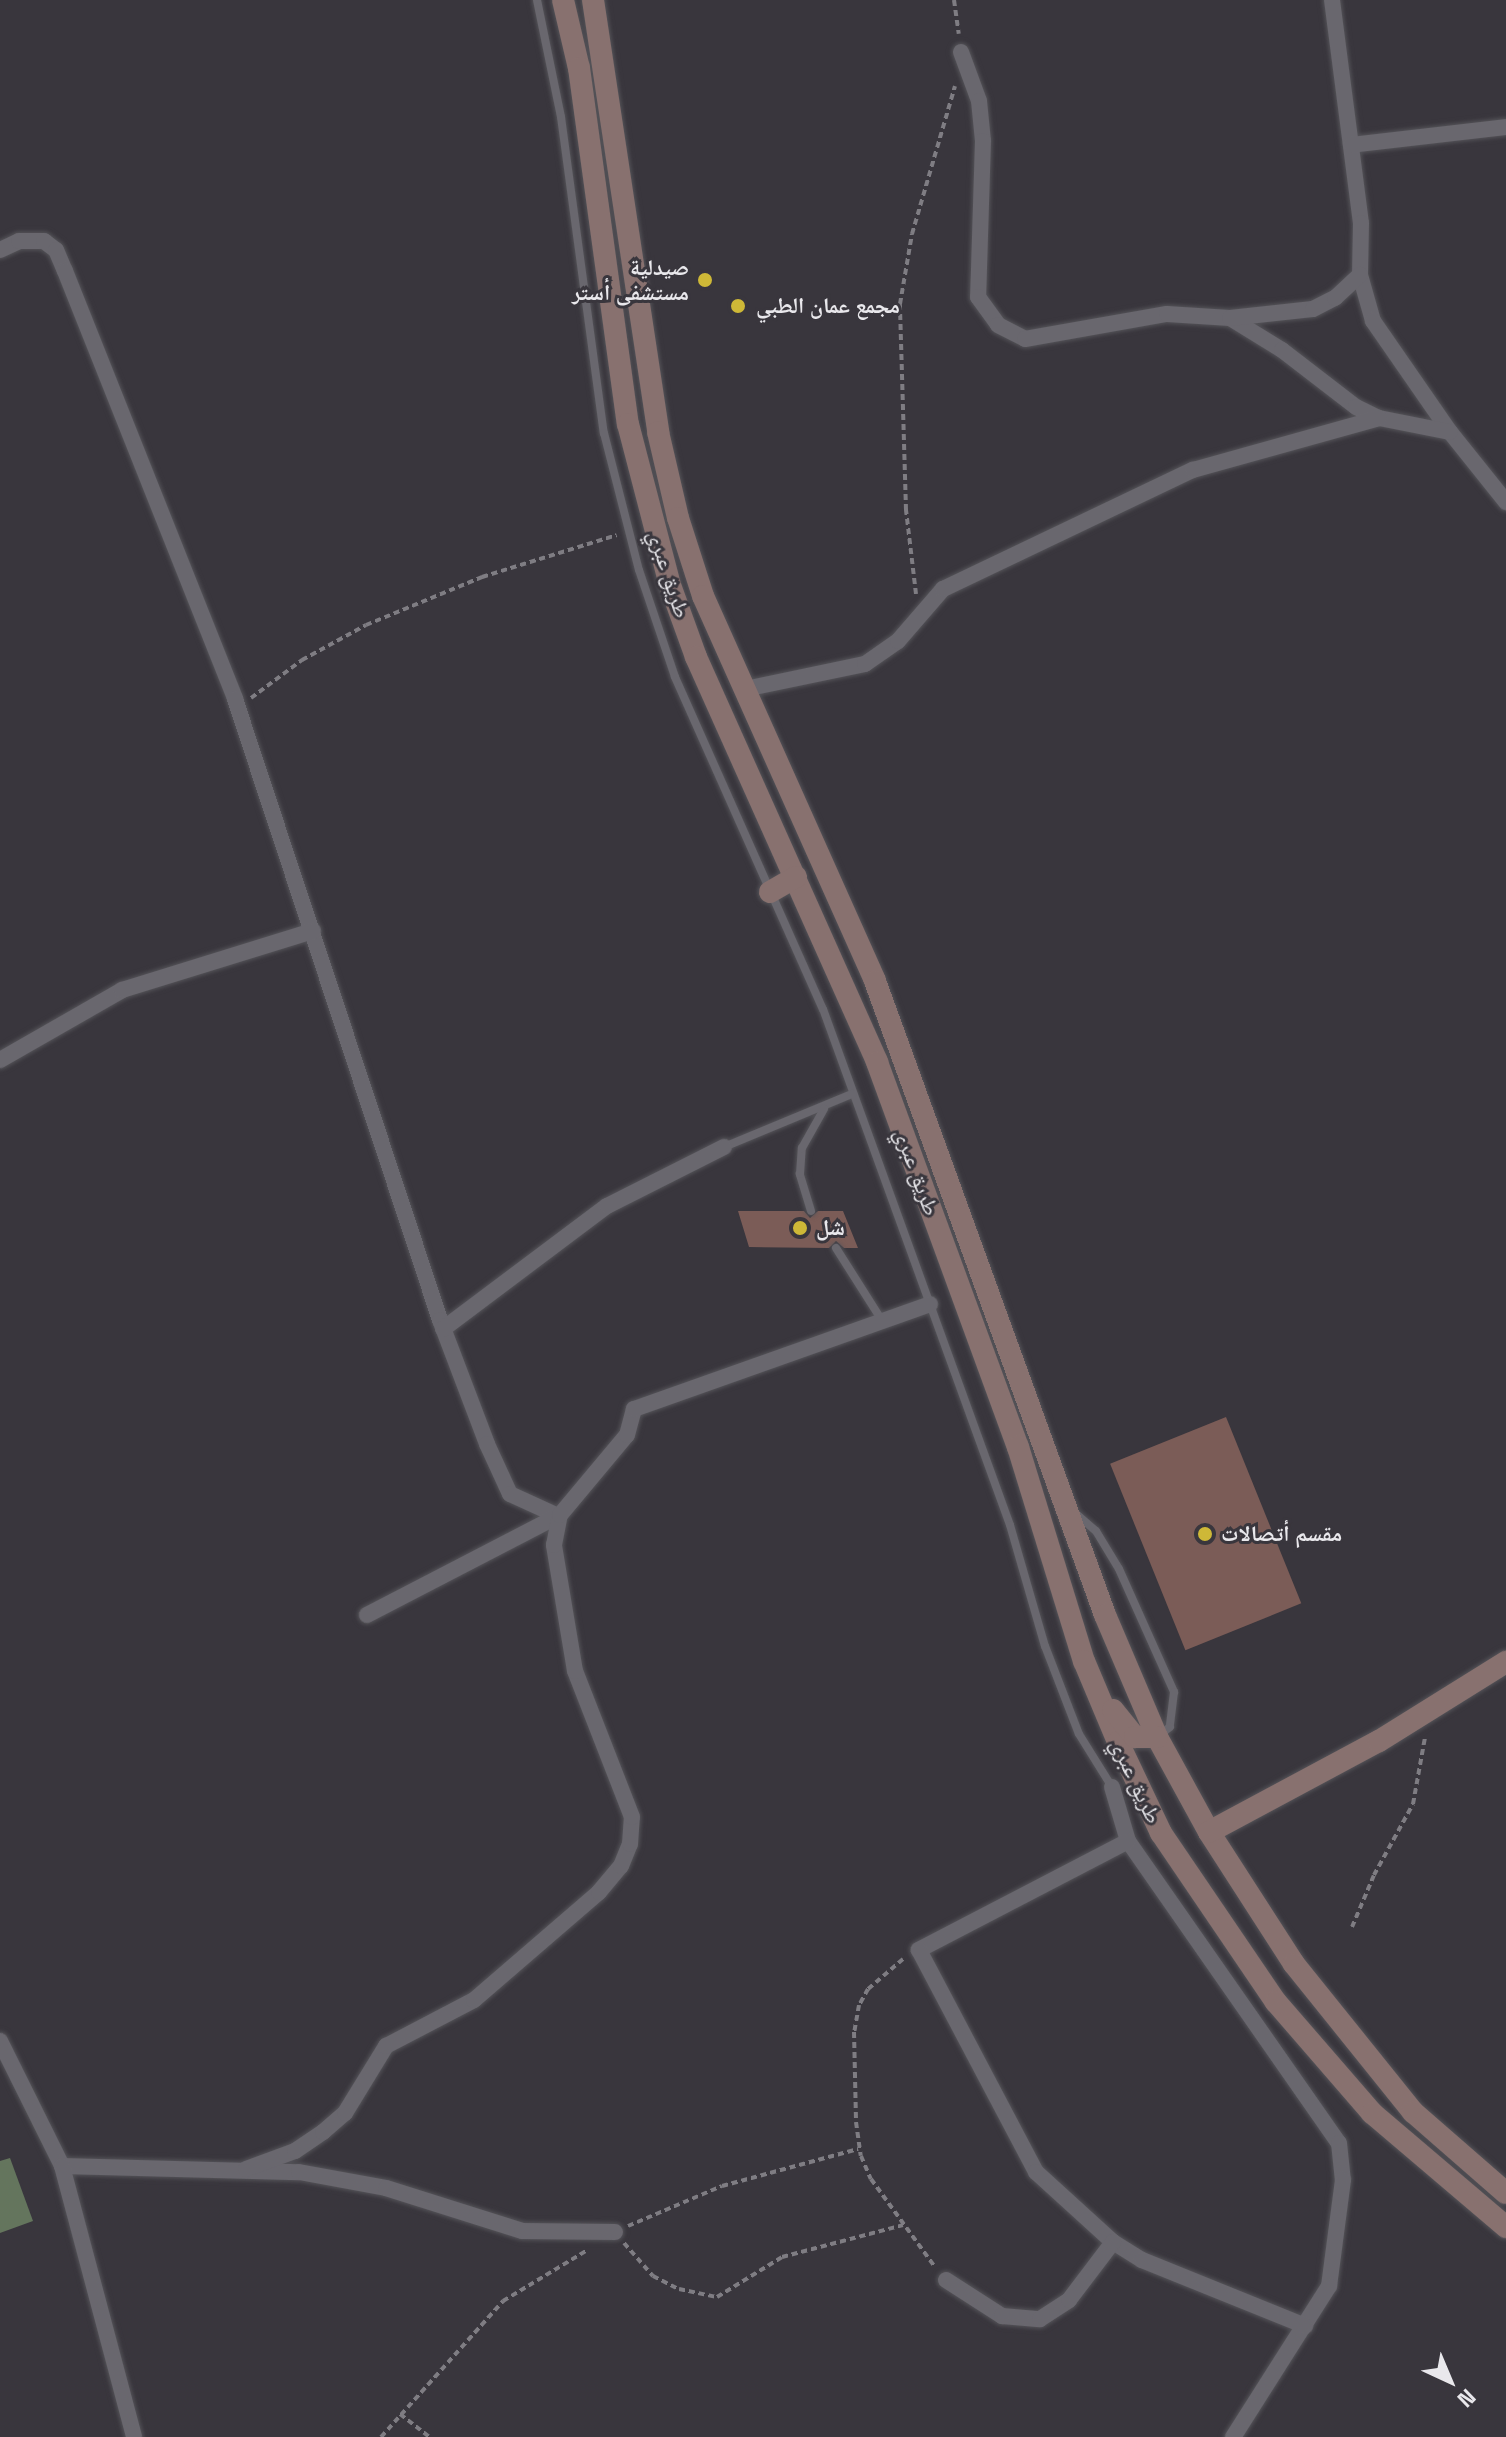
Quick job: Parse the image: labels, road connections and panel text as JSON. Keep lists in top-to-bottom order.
{
  "streets": {
    "main road": ["طريق عبري"]
  },
  "places": [
    "صيدلية مستشفى أستر",
    "مجمع عمان الطبي",
    "شل",
    "مقسم أتصالات"
  ],
  "north": "bottom right"
}
